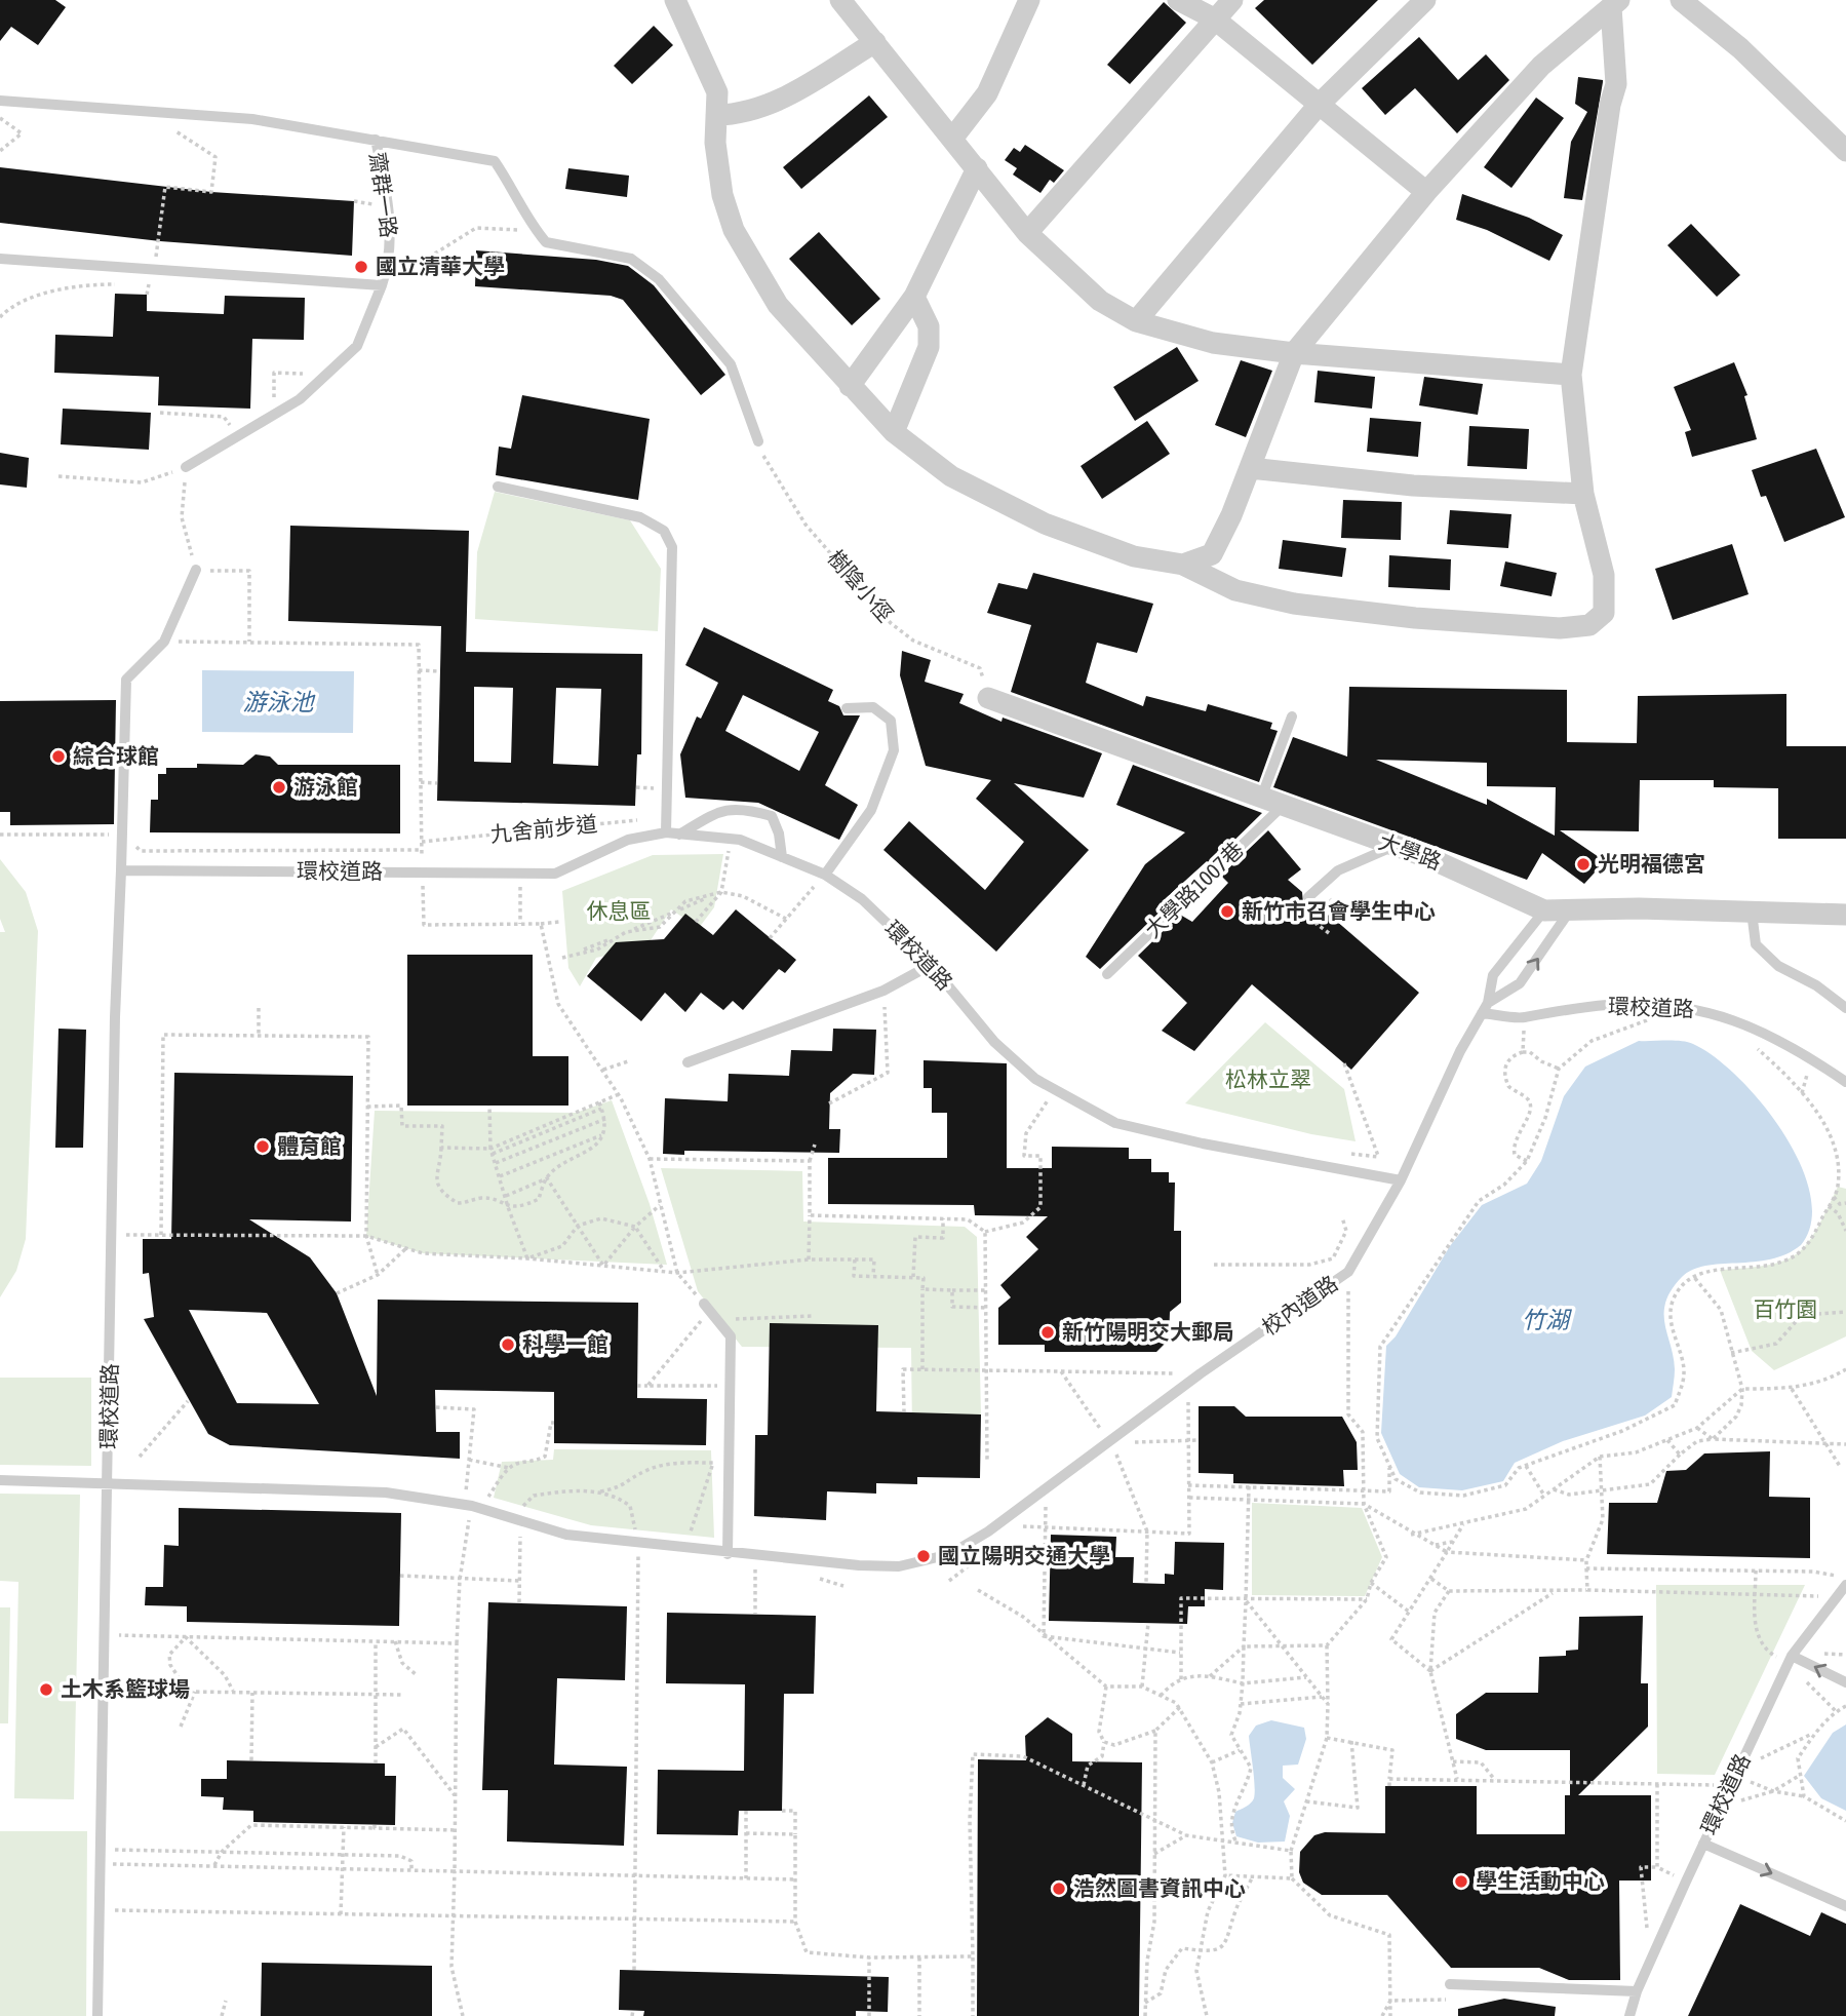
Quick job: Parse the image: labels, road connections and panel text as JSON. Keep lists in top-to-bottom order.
{
  "streets": {
    "street": ["大學路"],
    "lane": [
      "齋群一路",
      "環校道路",
      "大學路1007巷",
      "校內道路"
    ],
    "path": ["樹陰小徑", "九舍前步道"]
  },
  "crossings": [
    ["樹陰小徑", "大學路"],
    ["大學路", "大學路1007巷"],
    ["環校道路", "校內道路"]
  ],
  "water": ["游泳池", "竹湖"],
  "parks": ["休息區", "松林立翠", "百竹園"],
  "places": [
    "國立清華大學",
    "綜合球館",
    "游泳館",
    "光明福德宮",
    "新竹市召會學生中心",
    "體育館",
    "新竹陽明交大郵局",
    "科學一館",
    "國立陽明交通大學",
    "土木系籃球場",
    "學生活動中心",
    "浩然圖書資訊中心"
  ]
}
